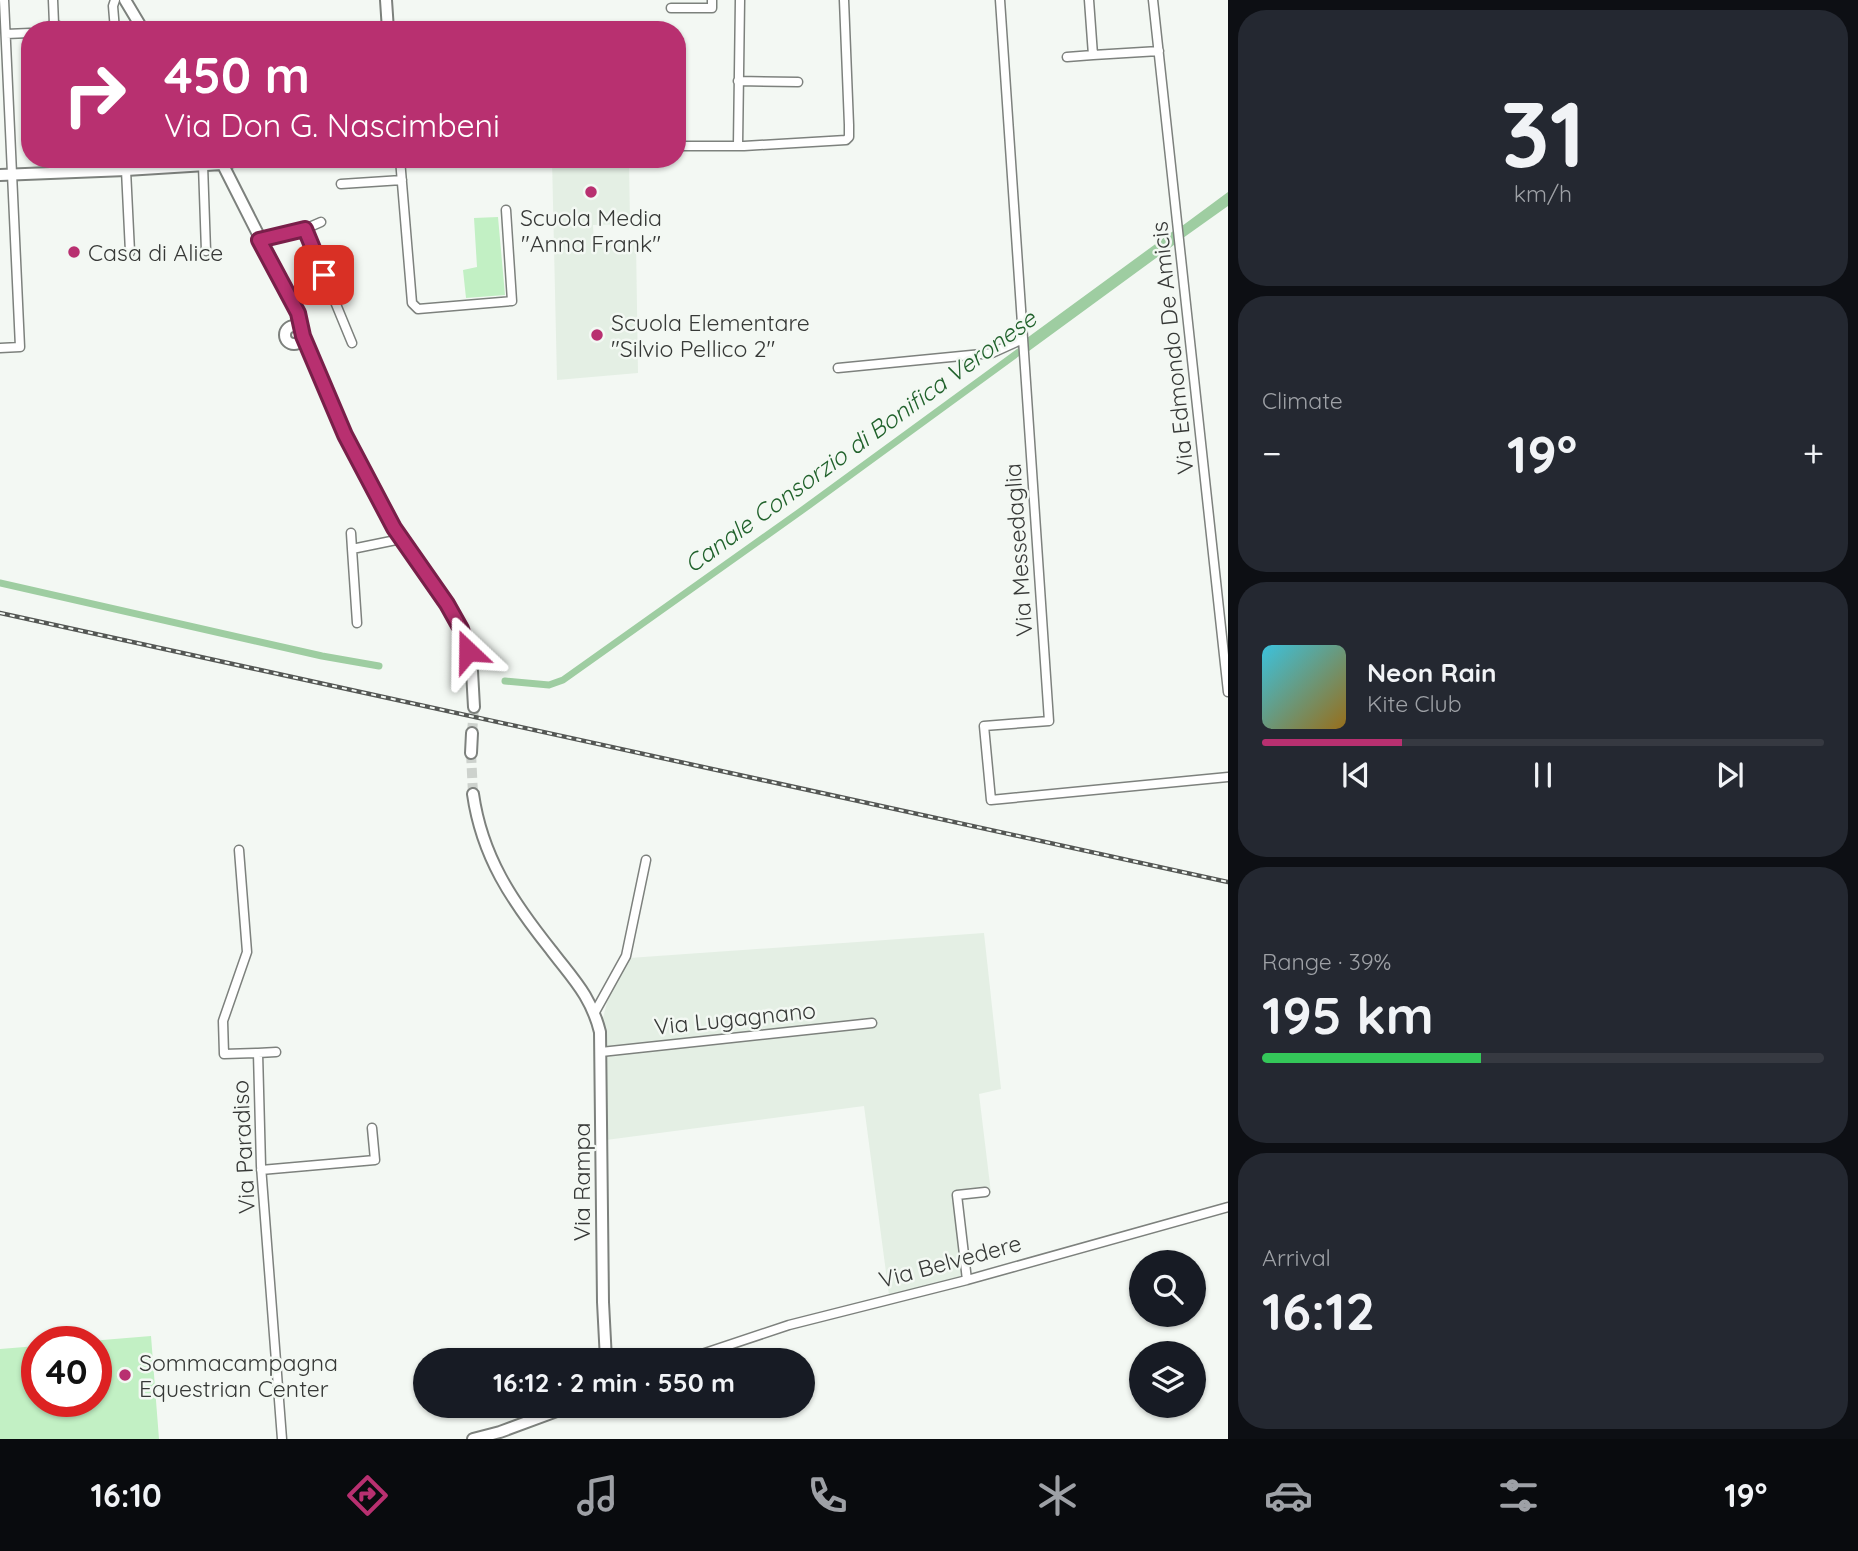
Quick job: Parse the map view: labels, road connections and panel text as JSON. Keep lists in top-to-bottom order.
{
  "streets": {
    "street": [
      "Via Edmondo De Amicis",
      "Via Messedaglia",
      "Via Lugagnano",
      "Via Paradiso",
      "Via Rampa",
      "Via Belvedere"
    ]
  },
  "crossings": [
    ["Via Lugagnano", "Via Rampa"]
  ],
  "water": ["Canale Consorzio di Bonifica Veronese"],
  "places": [
    "Scuola Media \"Anna Frank\"",
    "Casa di Alice",
    "Scuola Elementare \"Silvio Pellico 2\"",
    "Sommacampagna Equestrian Center"
  ],
  "page": {
    "tile": [
      ["31", "km/h"],
      "Climate",
      ["Range · 39%", "195 km"],
      ["Arrival", "16:12"]
    ],
    "turn": ["450 m", "Via Don G. Nascimbeni"],
    "heat": ["−", "19°", "+"],
    "song": ["Neon Rain", "Kite Club"],
    "limit": "40",
    "trip": "16:12 · 2 min · 550 m",
    "tabs": ["16:10", "19°"]
  }
}
